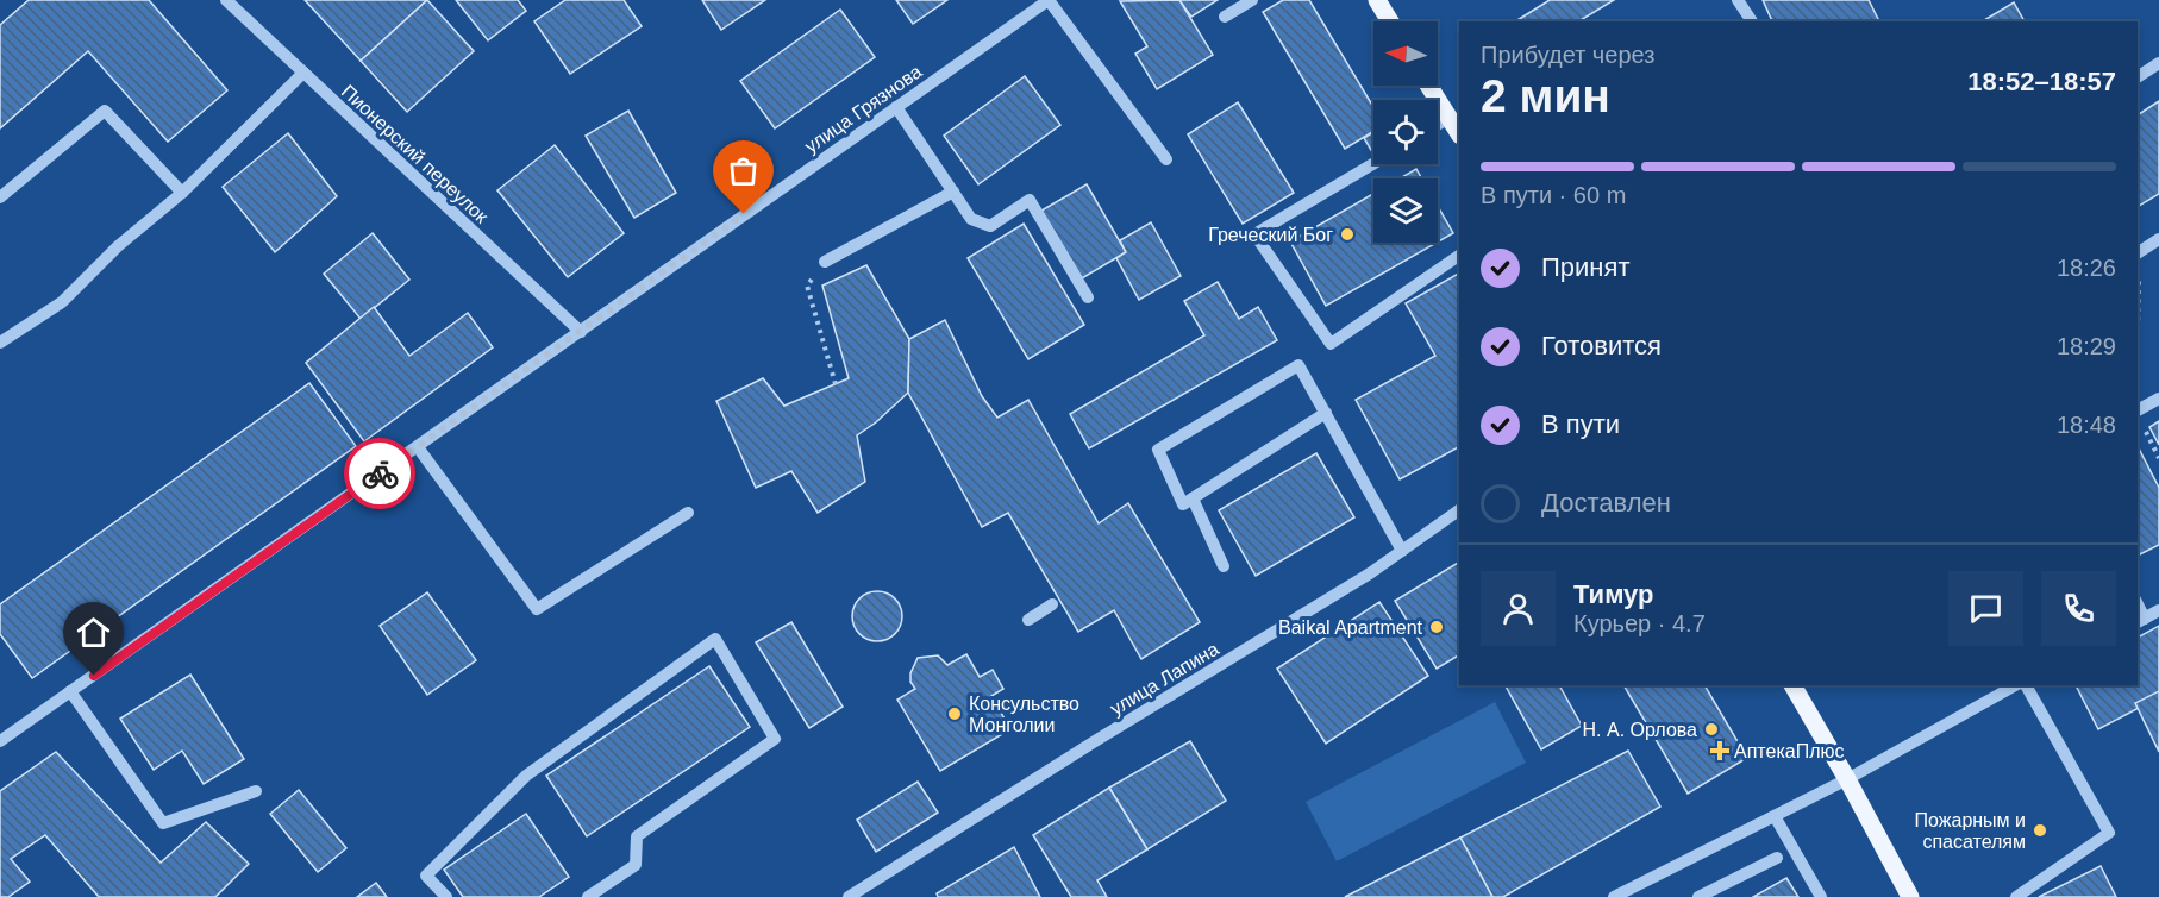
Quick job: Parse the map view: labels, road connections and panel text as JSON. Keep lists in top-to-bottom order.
{
  "streets": {
    "street": ["улица Грязнова", "Пионерский переулок", "улица Лапина"]
  },
  "crossings": [
    ["улица Грязнова", "Пионерский переулок"]
  ],
  "places": {
    "other": [
      "Греческий Бог",
      "Baikal Apartment",
      "Консульство Монголии",
      "Н. А. Орлова",
      "Пожарным и спасателям"
    ],
    "health": ["АптекаПлюс"]
  },
  "north": "left",
  "page": {
    "heading": ["2 мин", "Прибудет через", "18:52–18:57"],
    "panel": ["Тимур", "Курьер · 4.7"],
    "bar": "В пути · 60 m",
    "list": [
      ["Принят", "18:26"],
      ["Готовится", "18:29"],
      ["В пути", "18:48"],
      "Доставлен"
    ]
  }
}
